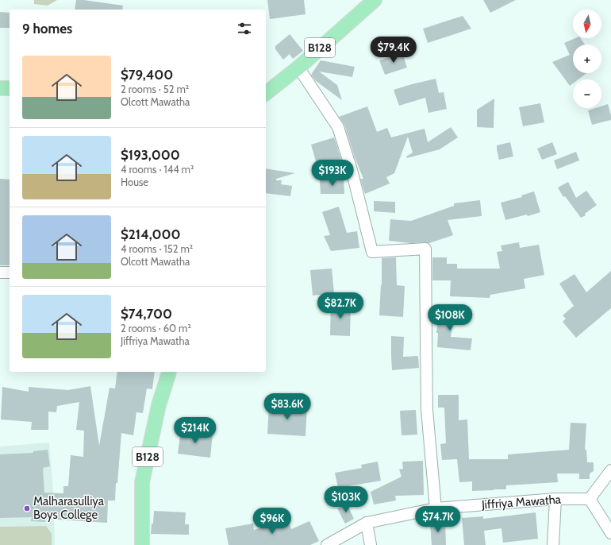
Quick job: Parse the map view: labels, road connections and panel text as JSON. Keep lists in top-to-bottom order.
{
  "streets": {
    "main road": ["B128"],
    "street": ["Jiffriya Mawatha"]
  },
  "places": ["Malharasulliya Boys College"],
  "north": "bottom",
  "page": {
    "map_buttons": ["+", "−"],
    "heading": "9 homes",
    "price": [
      "$79.4K",
      "$193K",
      "$82.7K",
      "$108K",
      "$83.6K",
      "$214K",
      "$103K",
      "$74.7K",
      "$96K"
    ],
    "list": [
      {
        "name": "$79,400",
        "note": "2 rooms · 52 m² · Olcott Mawatha"
      },
      {
        "name": "$193,000",
        "note": "4 rooms · 144 m² · House"
      },
      {
        "name": "$214,000",
        "note": "4 rooms · 152 m² · Olcott Mawatha"
      },
      {
        "name": "$74,700",
        "note": "2 rooms · 60 m² · Jiffriya Mawatha"
      }
    ]
  }
}
